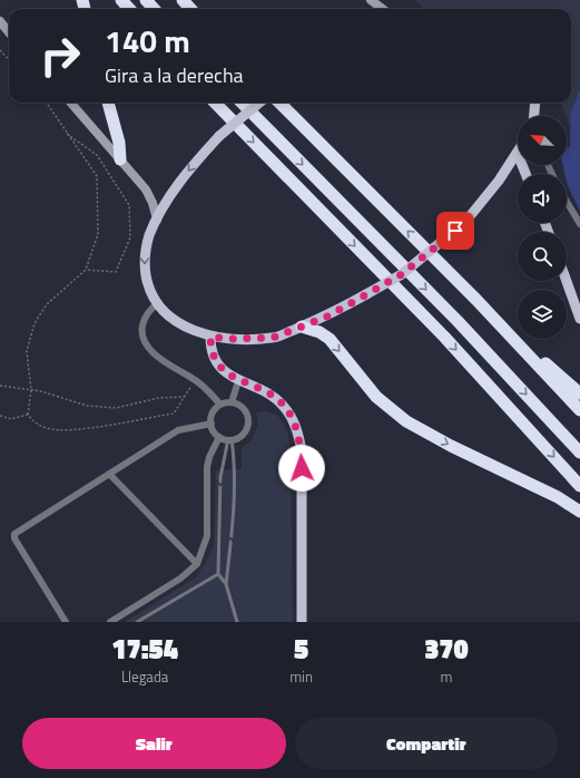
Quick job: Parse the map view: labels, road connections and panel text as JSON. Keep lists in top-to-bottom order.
{
  "north": "top left",
  "page": {
    "turn": ["140 m", "Gira a la derecha"],
    "eta": [
      "17:54",
      "Llegada",
      "5",
      "min",
      "370",
      "m"
    ],
    "buttons": ["Salir", "Compartir"]
  }
}
